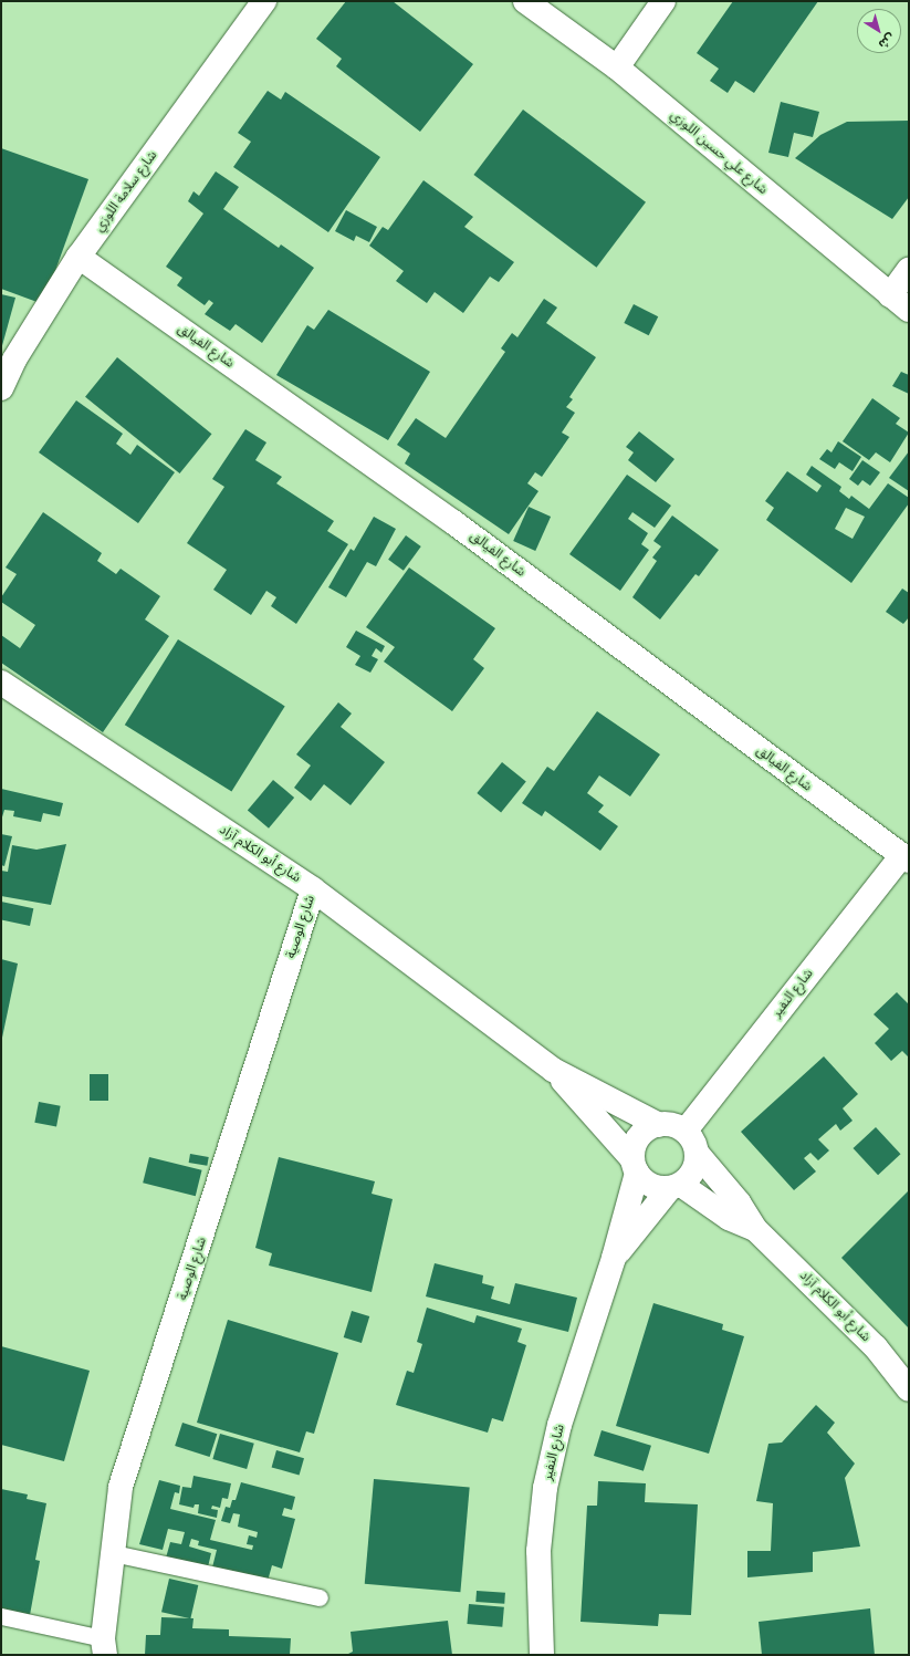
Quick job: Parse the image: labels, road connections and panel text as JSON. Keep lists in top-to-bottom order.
{
  "streets": {
    "street": [
      "شارع علي حسين اللوزي",
      "شارع سلامة اللوزي",
      "شارع الفيالق",
      "شارع أبو الكلام آزاد",
      "شارع الوصية",
      "شارع النفير"
    ]
  },
  "crossings": [
    ["شارع سلامة اللوزي", "شارع الفيالق"],
    ["شارع الفيالق", "شارع النفير"],
    ["شارع أبو الكلام آزاد", "شارع الوصية"],
    ["شارع أبو الكلام آزاد", "شارع النفير"]
  ],
  "north": "bottom right"
}
